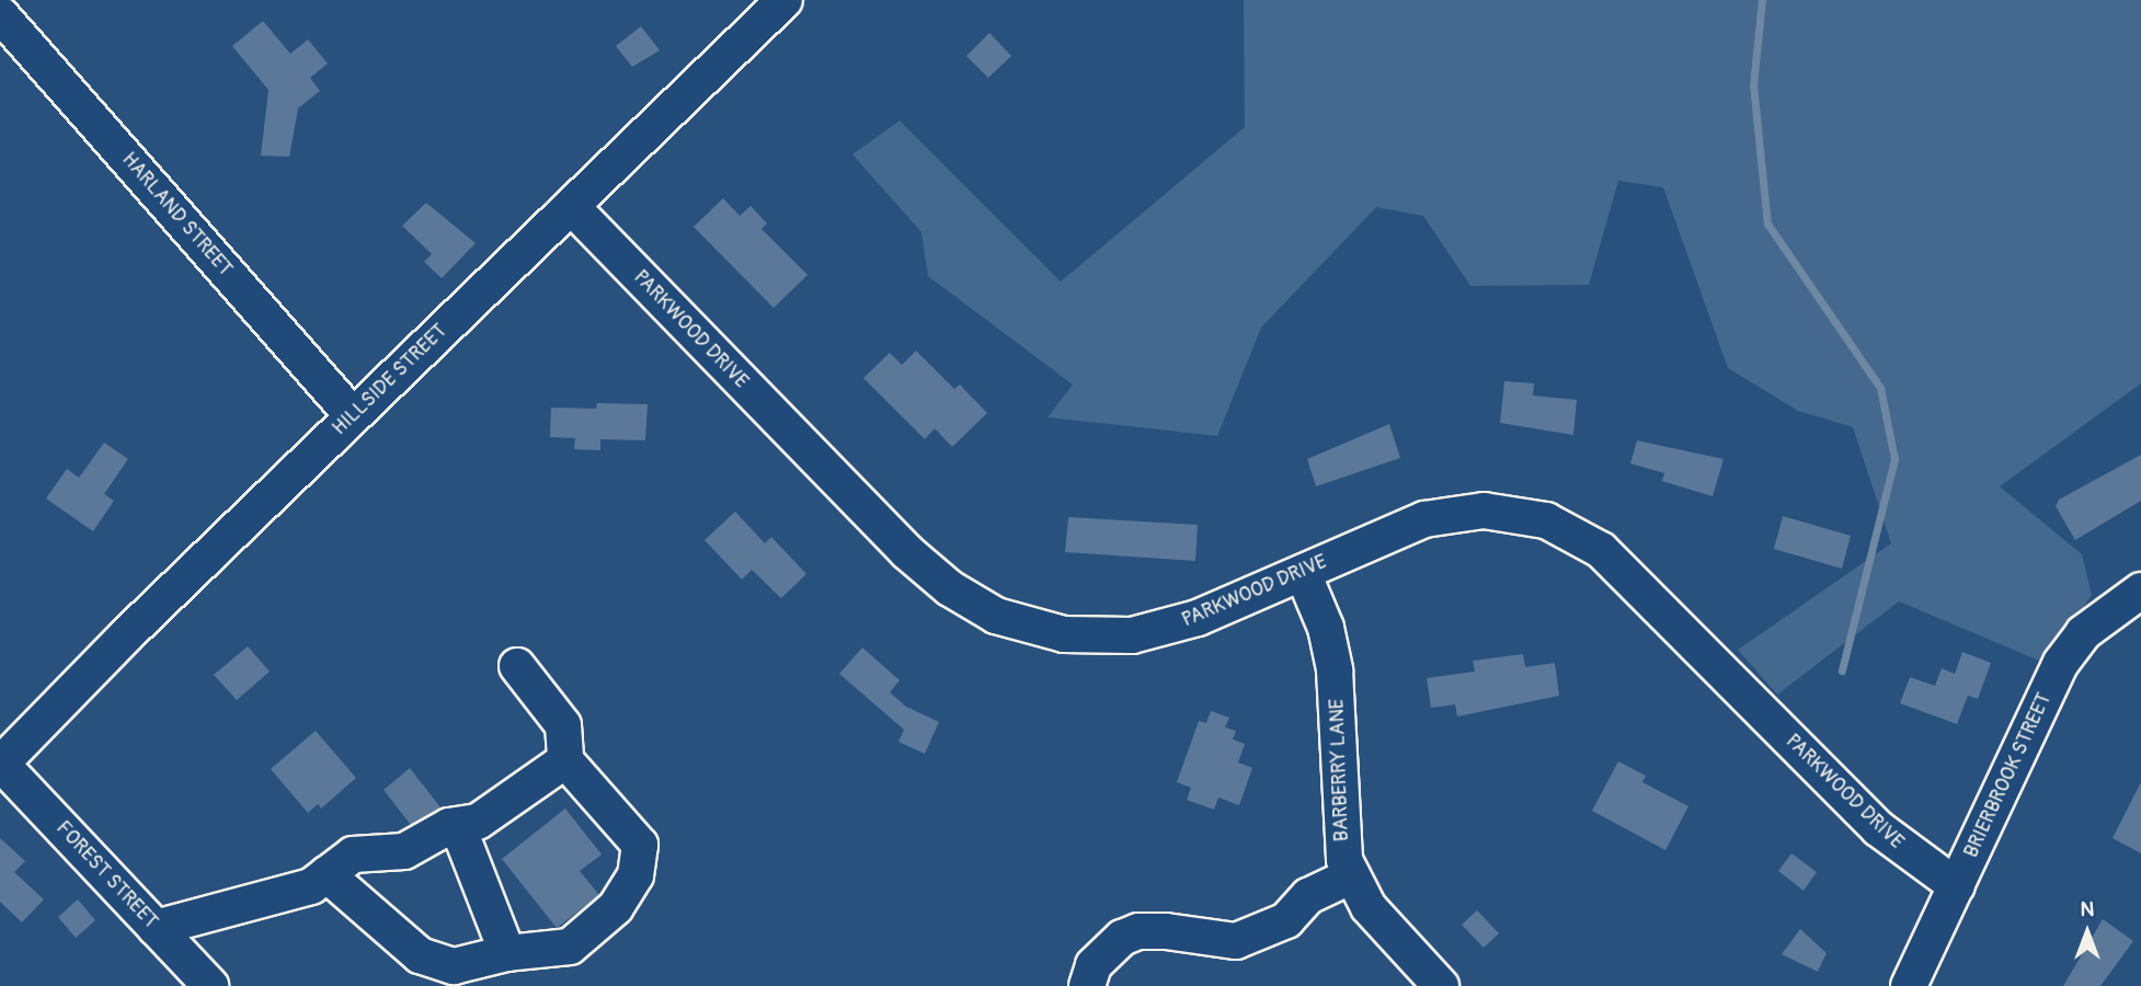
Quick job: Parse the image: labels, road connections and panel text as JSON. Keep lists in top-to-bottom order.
{
  "streets": {
    "street": [
      "HARLAND STREET",
      "PARKWOOD DRIVE",
      "HILLSIDE STREET",
      "BARBERRY LANE",
      "BRIERBROOK STREET",
      "FOREST STREET"
    ]
  },
  "crossings": [
    ["HARLAND STREET", "HILLSIDE STREET"],
    ["PARKWOOD DRIVE", "HILLSIDE STREET"],
    ["PARKWOOD DRIVE", "BARBERRY LANE"],
    ["PARKWOOD DRIVE", "BRIERBROOK STREET"],
    ["HILLSIDE STREET", "FOREST STREET"]
  ],
  "north": "top"
}
